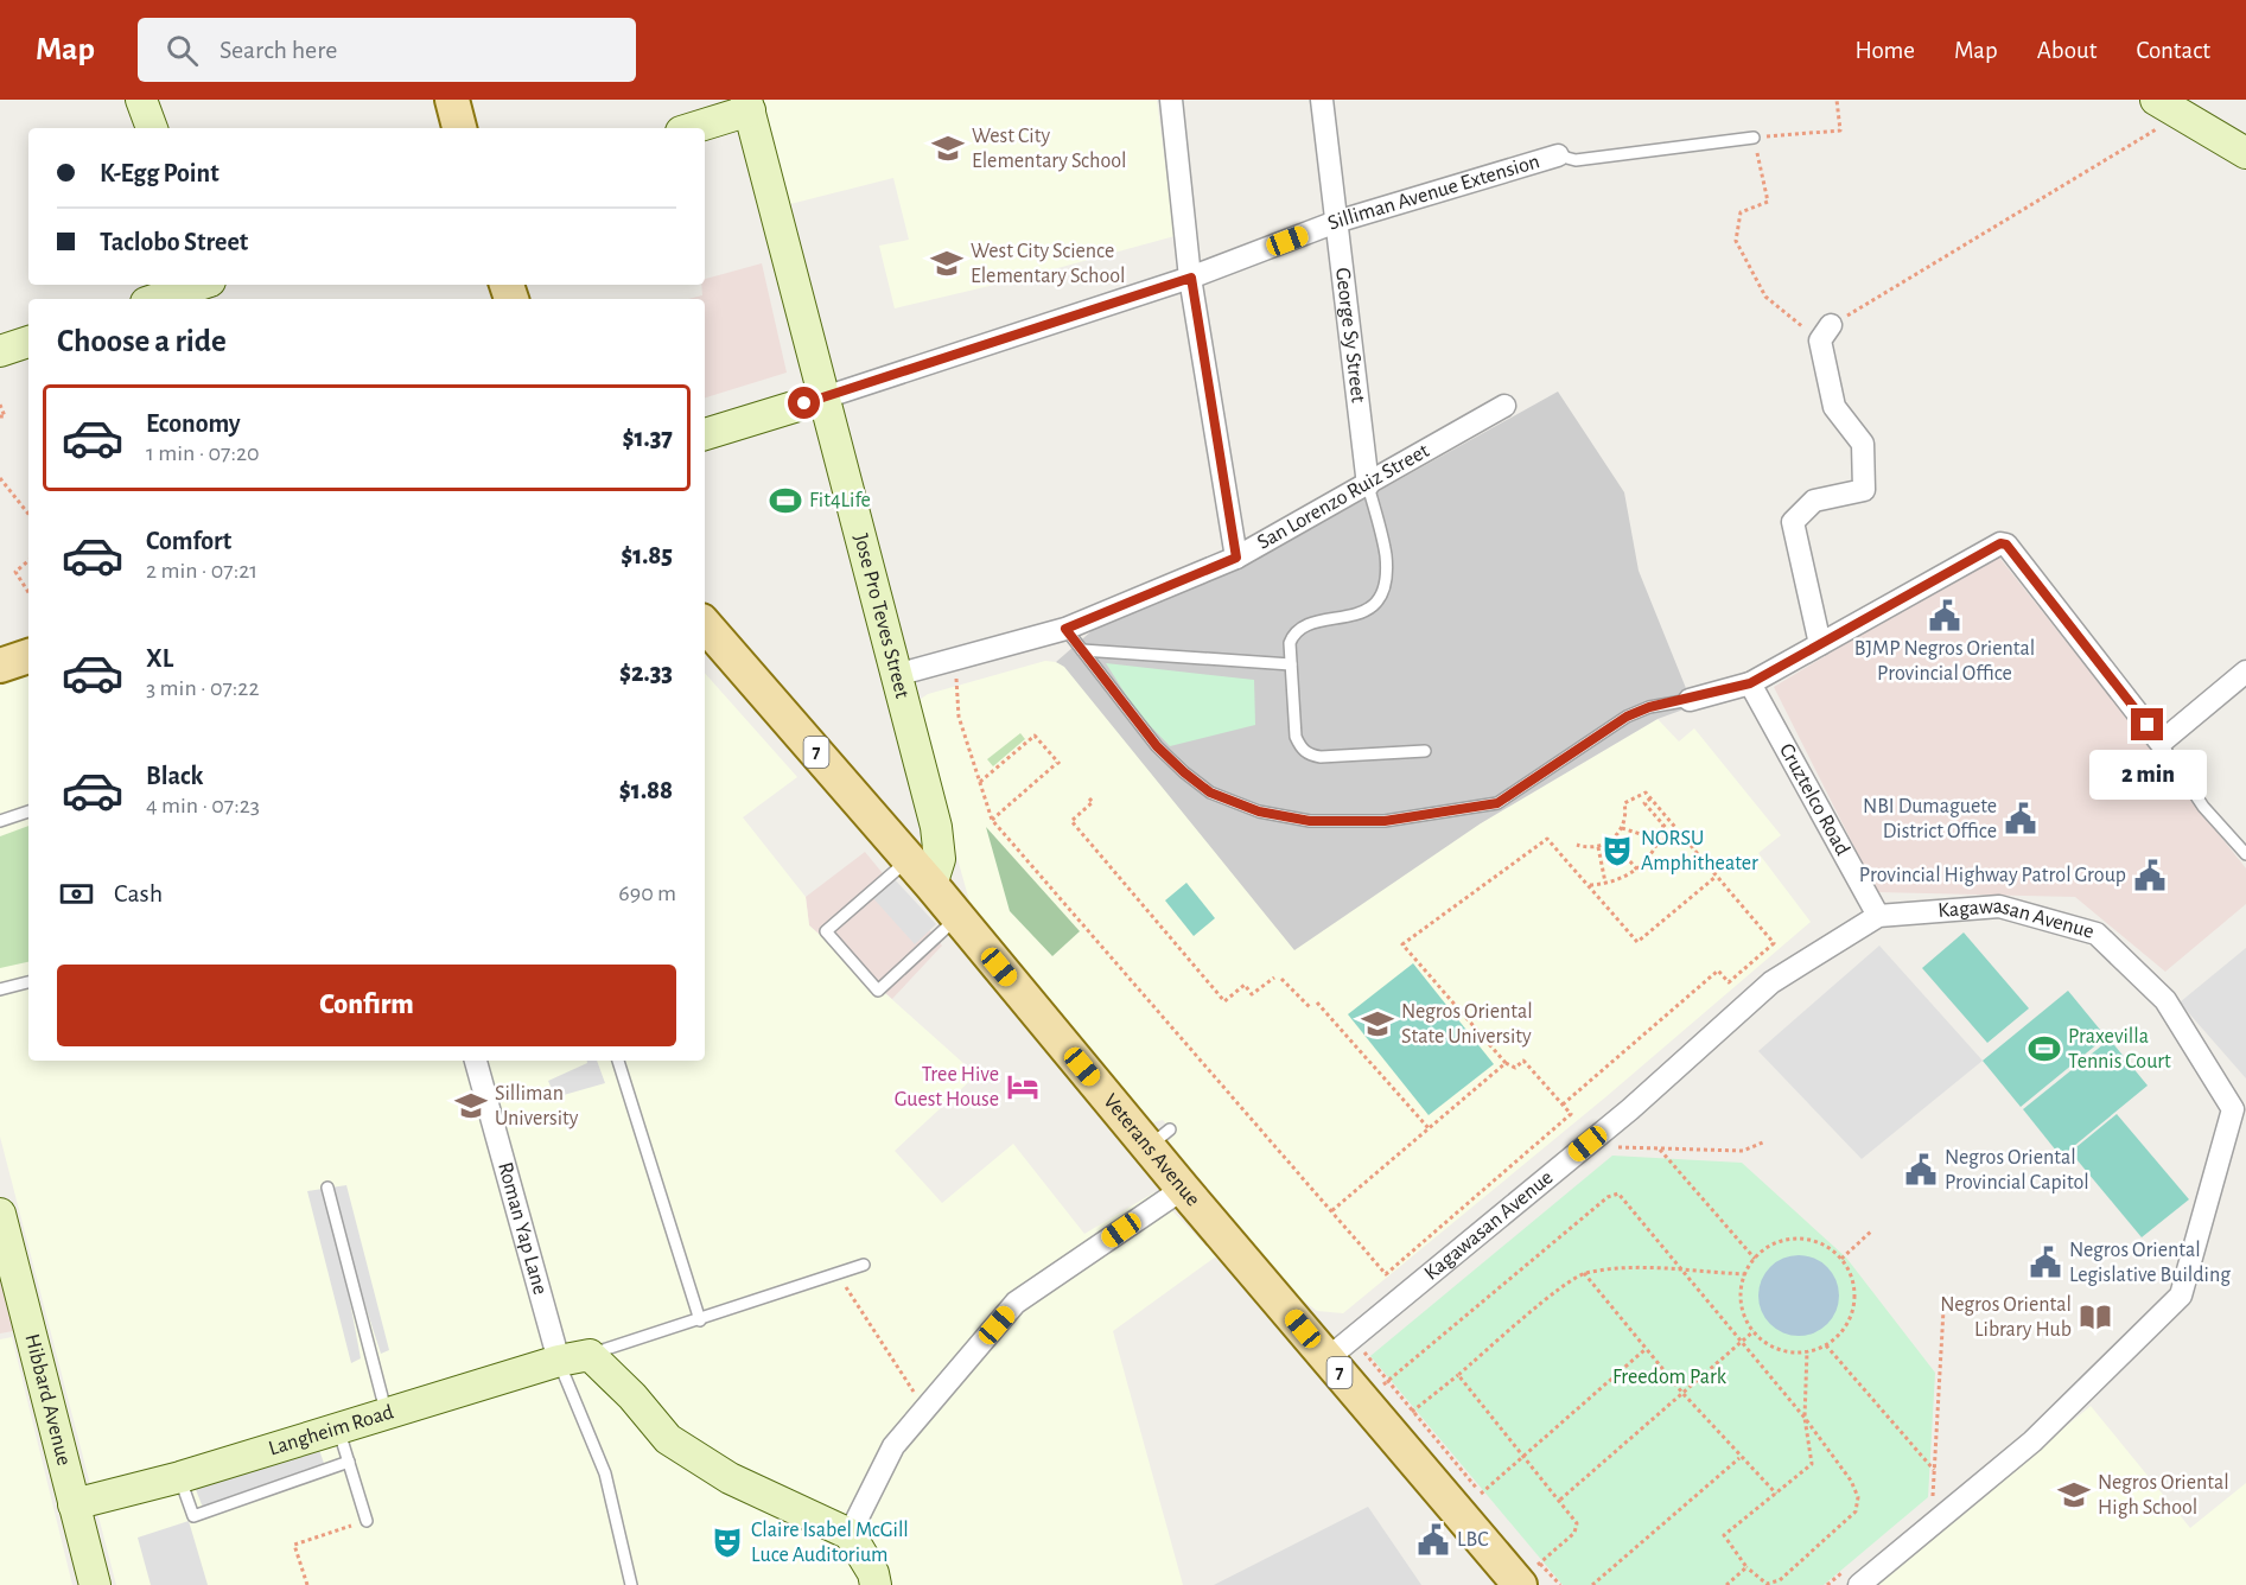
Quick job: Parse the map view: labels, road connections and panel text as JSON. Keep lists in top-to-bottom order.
{
  "streets": {
    "main road": ["7", "Veterans Avenue"],
    "street": [
      "Silliman Avenue Extension",
      "George Sy Street",
      "San Lorenzo Ruiz Street",
      "Jose Pro Teves Street",
      "Cruztelco Road",
      "Kagawasan Avenue",
      "Roman Yap Lane",
      "Hibbard Avenue",
      "Langheim Road"
    ]
  },
  "crossings": [
    ["Silliman Avenue Extension", "George Sy Street"],
    ["Silliman Avenue Extension", "Jose Pro Teves Street"],
    ["George Sy Street", "San Lorenzo Ruiz Street"],
    ["San Lorenzo Ruiz Street", "Jose Pro Teves Street"],
    ["Jose Pro Teves Street", "Veterans Avenue"],
    ["Cruztelco Road", "Kagawasan Avenue"],
    ["Kagawasan Avenue", "Veterans Avenue"],
    ["Roman Yap Lane", "Langheim Road"],
    ["Hibbard Avenue", "Langheim Road"]
  ],
  "parks": ["Freedom Park"],
  "places": {
    "school or university": [
      "West City Elementary School",
      "West City Science Elementary School",
      "Negros Oriental State University",
      "Silliman University",
      "Negros Oriental High School"
    ],
    "sports": ["Fit4Life", "Praxevilla Tennis Court"],
    "public building": [
      "BJMP Negros Oriental Provincial Office",
      "NBI Dumaguete District Office",
      "Provincial Highway Patrol Group",
      "Negros Oriental Provincial Capitol",
      "Negros Oriental Legislative Building",
      "LBC"
    ],
    "theatre": ["NORSU Amphitheater", "Claire Isabel McGill Luce Auditorium"],
    "hotel": ["Tree Hive Guest House"],
    "library": ["Negros Oriental Library Hub"]
  },
  "page": {
    "header": "Map",
    "search": "Search here",
    "nav": [
      "Home",
      "Map",
      "About",
      "Contact"
    ],
    "banner": ["K-Egg Point", "Taclobo Street"],
    "heading": "Choose a ride",
    "list": [
      {
        "name": "Economy",
        "note": "1 min · 07:20",
        "value": "$1.37"
      },
      {
        "name": "Comfort",
        "note": "2 min · 07:21",
        "value": "$1.85"
      },
      {
        "name": "XL",
        "note": "3 min · 07:22",
        "value": "$2.33"
      },
      {
        "name": "Black",
        "note": "4 min · 07:23",
        "value": "$1.88"
      }
    ],
    "bubble": "2 min",
    "pay": ["Cash", "690 m"],
    "buttons": "Confirm"
  }
}
